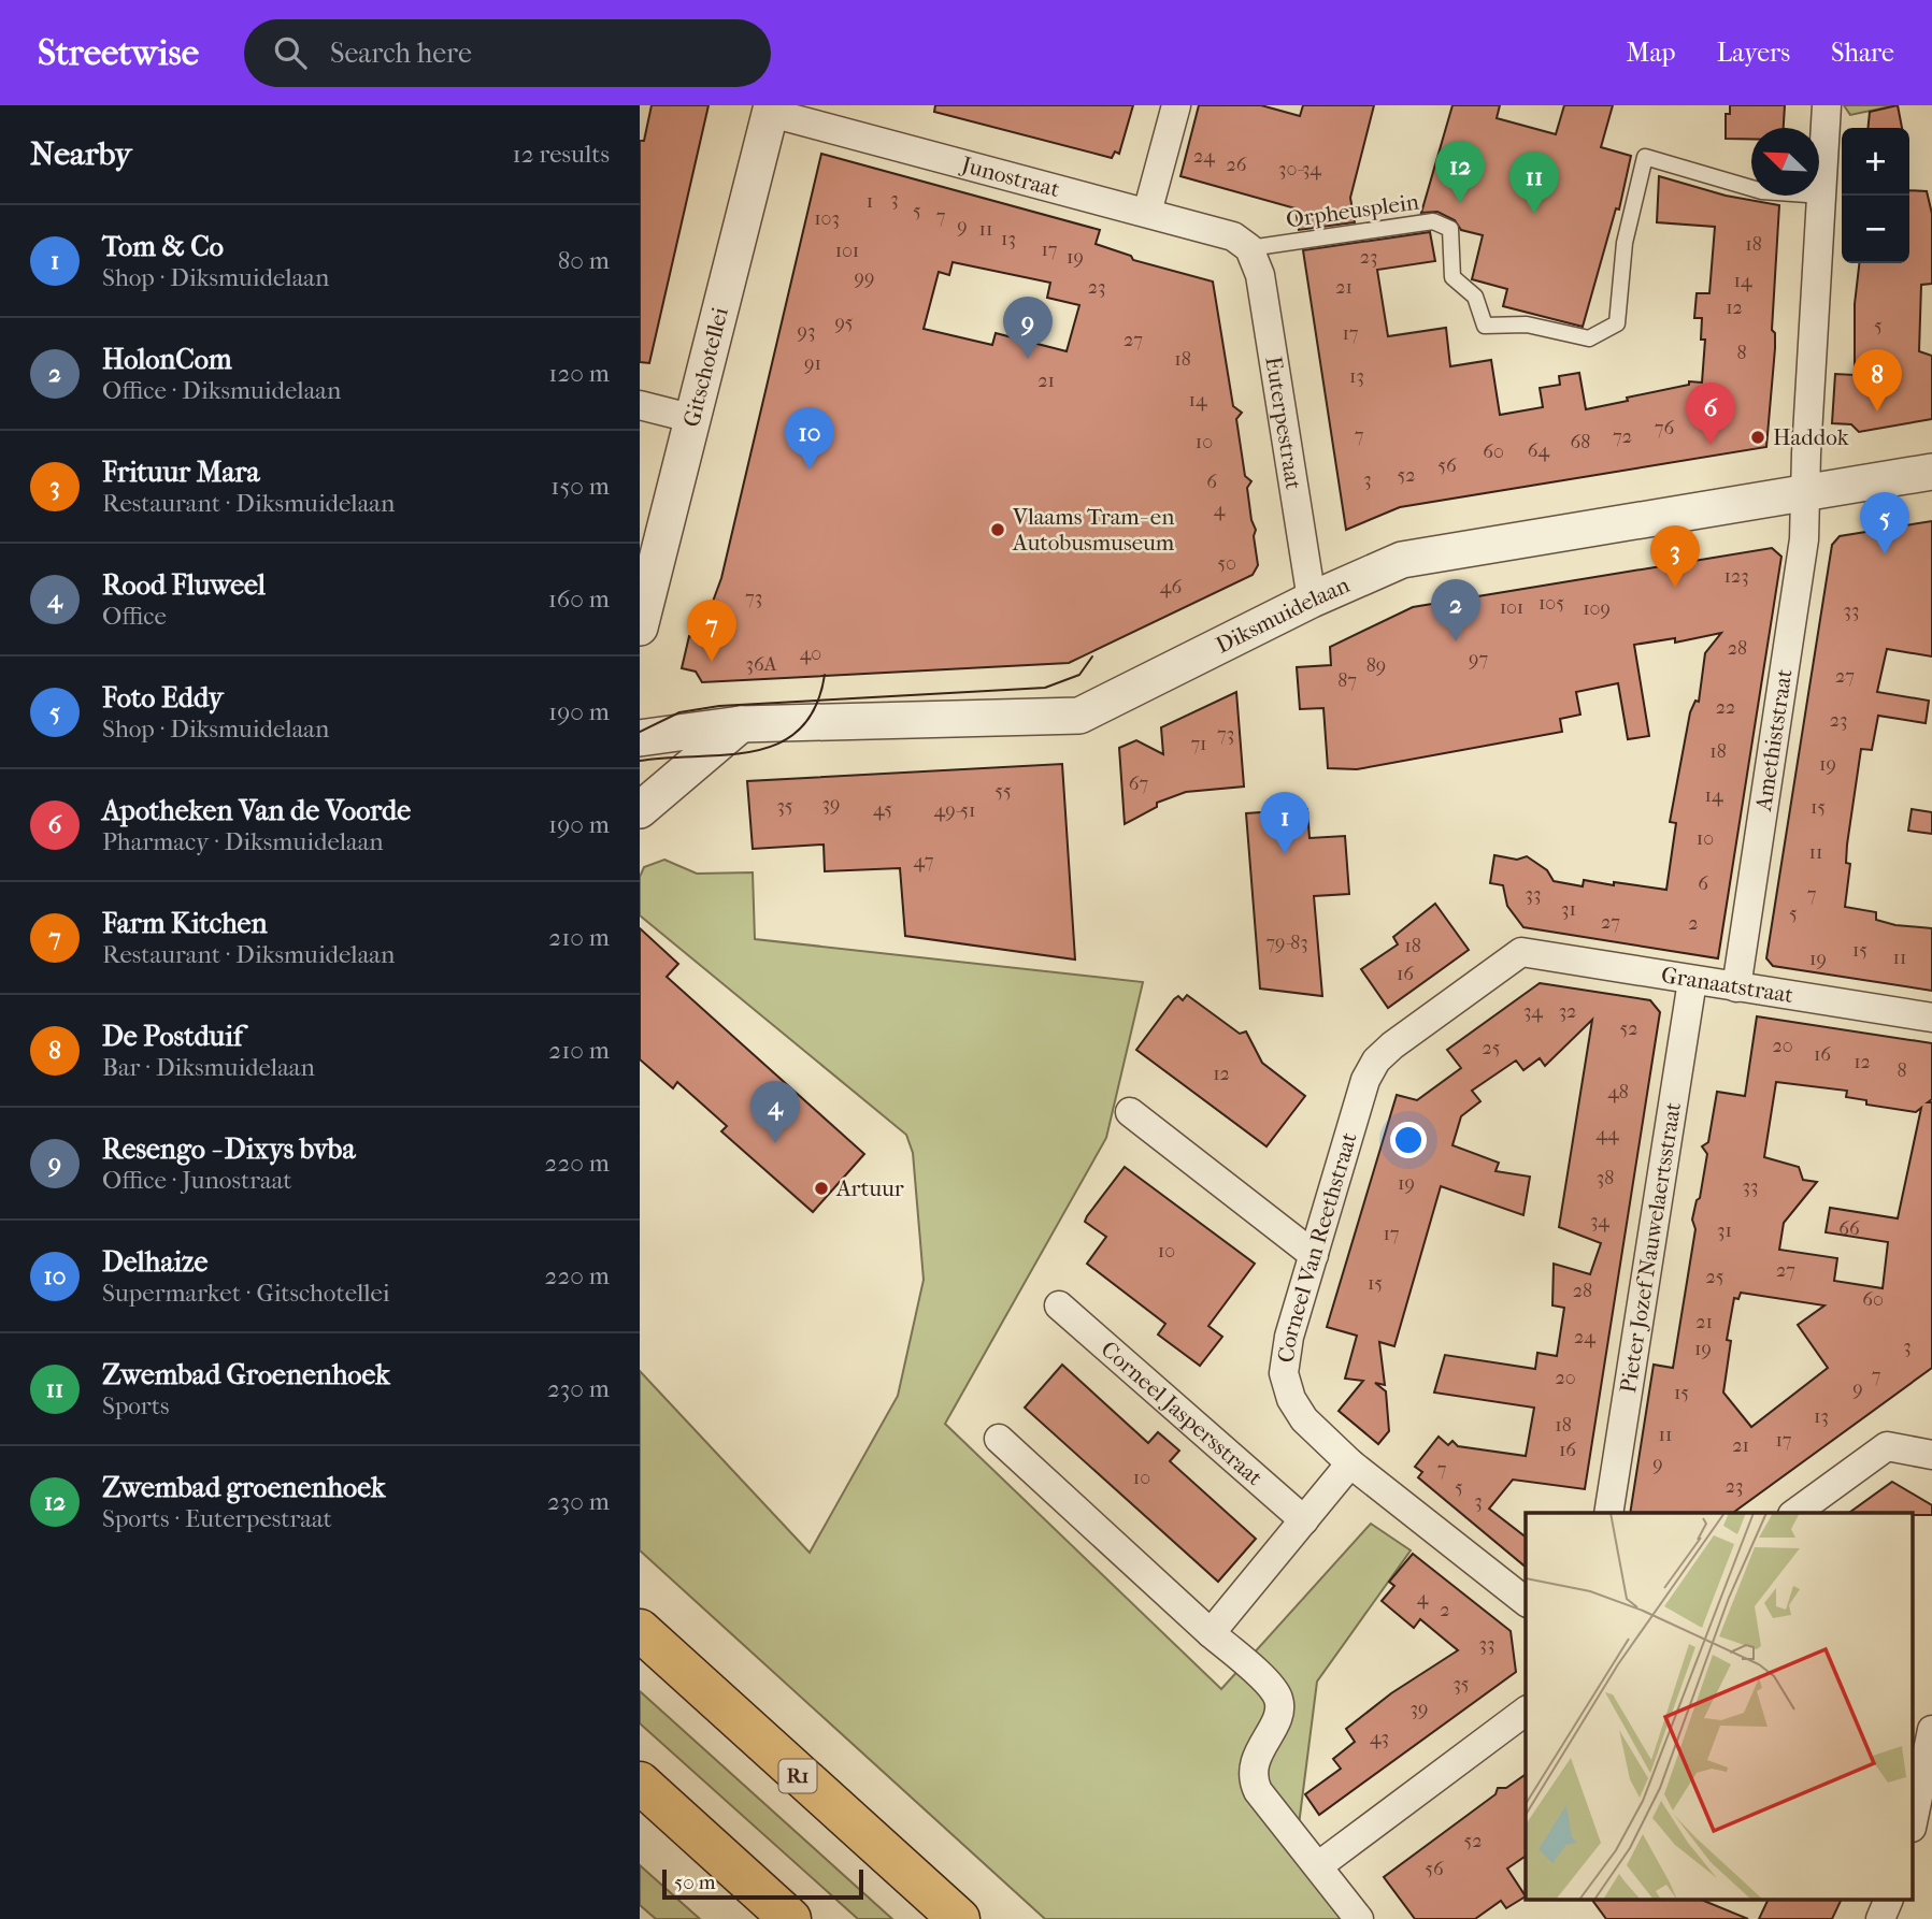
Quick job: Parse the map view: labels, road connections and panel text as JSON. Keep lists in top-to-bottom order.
{
  "streets": {
    "highway": ["R1"],
    "street": [
      "Junostraat",
      "Gitschotellei",
      "Euterpestraat",
      "Diksmuidelaan",
      "Amethiststraat",
      "Granaatstraat",
      "Pieter Jozef Nauwelaertsstraat",
      "Corneel Van Reethstraat",
      "Corneel Jaspersstraat"
    ],
    "lane": ["Orpheusplein"]
  },
  "crossings": [
    ["Junostraat", "Orpheusplein"],
    ["Junostraat", "Gitschotellei"],
    ["Junostraat", "Euterpestraat"],
    ["Orpheusplein", "Euterpestraat"],
    ["Orpheusplein", "Amethiststraat"],
    ["Euterpestraat", "Diksmuidelaan"],
    ["Diksmuidelaan", "Amethiststraat"],
    ["Amethiststraat", "Granaatstraat"],
    ["Granaatstraat", "Pieter Jozef Nauwelaertsstraat"],
    ["Granaatstraat", "Corneel Van Reethstraat"]
  ],
  "places": ["Haddok", "Vlaams Tram- en Autobusmuseum", "Artuur"],
  "house_numbers": [
    "24",
    "26",
    "30-34",
    "3",
    "1",
    "5",
    "7",
    "103",
    "9",
    "11",
    "13",
    "18",
    "17",
    "101",
    "19",
    "23",
    "99",
    "14",
    "23",
    "21",
    "12",
    "95",
    "5",
    "93",
    "17",
    "27",
    "8",
    "18",
    "91",
    "13",
    "21",
    "14",
    "76",
    "7",
    "72",
    "10",
    "68",
    "64",
    "60",
    "56",
    "52",
    "3",
    "6",
    "4",
    "50",
    "123",
    "46",
    "73",
    "105",
    "101",
    "109",
    "33",
    "28",
    "40",
    "97",
    "36A",
    "89",
    "27",
    "87",
    "22",
    "23",
    "73",
    "71",
    "18",
    "19",
    "67",
    "55",
    "14",
    "39",
    "35",
    "15",
    "45",
    "49-51",
    "10",
    "11",
    "47",
    "6",
    "33",
    "7",
    "31",
    "5",
    "27",
    "2",
    "79-83",
    "18",
    "15",
    "11",
    "19",
    "16",
    "34",
    "32",
    "52",
    "20",
    "25",
    "16",
    "12",
    "8",
    "12",
    "48",
    "44",
    "38",
    "19",
    "33",
    "34",
    "66",
    "31",
    "17",
    "10",
    "27",
    "25",
    "15",
    "28",
    "60",
    "21",
    "24",
    "3",
    "19",
    "7",
    "20",
    "9",
    "15",
    "13",
    "18",
    "11",
    "17",
    "21",
    "16",
    "9",
    "7",
    "10",
    "23",
    "5",
    "3",
    "4",
    "2",
    "33",
    "35",
    "39",
    "43",
    "52",
    "56"
  ],
  "scale_bar": "50 m",
  "north": "top left",
  "page": {
    "header": "Streetwise",
    "search": "Search here",
    "nav": ["Map", "Layers", "Share"],
    "heading": ["Nearby", "12 results"],
    "map_buttons": ["+", "−"],
    "pins": [
      "12",
      "11",
      "9",
      "8",
      "6",
      "10",
      "5",
      "3",
      "2",
      "7",
      "1",
      "4"
    ],
    "list": [
      {
        "mark": "1",
        "name": "Tom & Co",
        "note": "Shop · Diksmuidelaan",
        "value": "80 m"
      },
      {
        "mark": "2",
        "name": "HolonCom",
        "note": "Office · Diksmuidelaan",
        "value": "120 m"
      },
      {
        "mark": "3",
        "name": "Frituur Mara",
        "note": "Restaurant · Diksmuidelaan",
        "value": "150 m"
      },
      {
        "mark": "4",
        "name": "Rood Fluweel",
        "note": "Office",
        "value": "160 m"
      },
      {
        "mark": "5",
        "name": "Foto Eddy",
        "note": "Shop · Diksmuidelaan",
        "value": "190 m"
      },
      {
        "mark": "6",
        "name": "Apotheken Van de Voorde",
        "note": "Pharmacy · Diksmuidelaan",
        "value": "190 m"
      },
      {
        "mark": "7",
        "name": "Farm Kitchen",
        "note": "Restaurant · Diksmuidelaan",
        "value": "210 m"
      },
      {
        "mark": "8",
        "name": "De Postduif",
        "note": "Bar · Diksmuidelaan",
        "value": "210 m"
      },
      {
        "mark": "9",
        "name": "Resengo - Dixys bvba",
        "note": "Office · Junostraat",
        "value": "220 m"
      },
      {
        "mark": "10",
        "name": "Delhaize",
        "note": "Supermarket · Gitschotellei",
        "value": "220 m"
      },
      {
        "mark": "11",
        "name": "Zwembad Groenenhoek",
        "note": "Sports",
        "value": "230 m"
      },
      {
        "mark": "12",
        "name": "Zwembad groenenhoek",
        "note": "Sports · Euterpestraat",
        "value": "230 m"
      }
    ],
    "scale": "50 m"
  }
}
